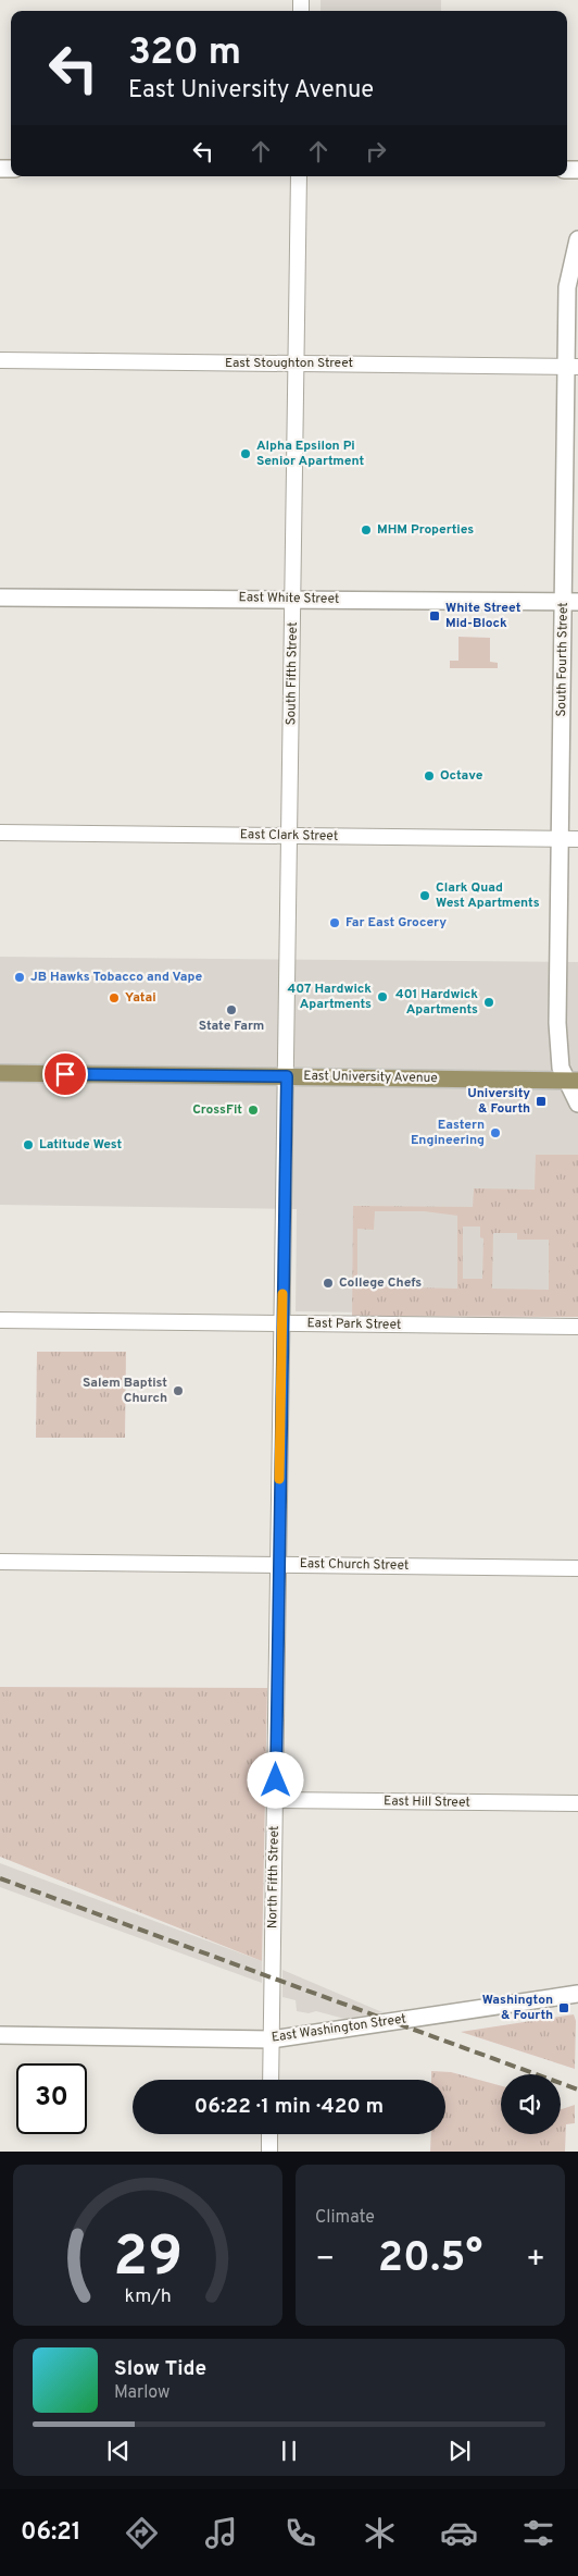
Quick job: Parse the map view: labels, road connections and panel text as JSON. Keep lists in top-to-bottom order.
{
  "streets": {
    "main road": ["East University Avenue"],
    "street": [
      "East Stoughton Street",
      "East White Street",
      "South Fourth Street",
      "South Fifth Street",
      "East Clark Street",
      "East Park Street",
      "East Church Street",
      "East Hill Street",
      "North Fifth Street",
      "East Washington Street"
    ]
  },
  "crossings": [
    ["East Stoughton Street", "South Fourth Street"],
    ["East Stoughton Street", "South Fifth Street"],
    ["East White Street", "South Fourth Street"],
    ["East White Street", "South Fifth Street"],
    ["South Fourth Street", "East Clark Street"],
    ["South Fourth Street", "East University Avenue"],
    ["South Fifth Street", "East Clark Street"],
    ["South Fifth Street", "East University Avenue"],
    ["South Fifth Street", "North Fifth Street"],
    ["East University Avenue", "North Fifth Street"],
    ["East Park Street", "North Fifth Street"],
    ["East Church Street", "North Fifth Street"],
    ["East Hill Street", "North Fifth Street"],
    ["North Fifth Street", "East Washington Street"]
  ],
  "places": {
    "other": [
      "Alpha Epsilon Pi Senior Apartment",
      "MHM Properties",
      "Octave",
      "Clark Quad West Apartments",
      "Far East Grocery",
      "JB Hawks Tobacco and Vape",
      "407 Hardwick Apartments",
      "Yatai",
      "401 Hardwick Apartments",
      "State Farm",
      "CrossFit",
      "Eastern Engineering",
      "Latitude West",
      "College Chefs",
      "Salem Baptist Church"
    ],
    "transit": ["White Street Mid-Block", "University & Fourth", "Washington & Fourth"]
  },
  "page": {
    "turn": ["320 m", "East University Avenue"],
    "limit": "30",
    "trip": "06:22 · 1 min · 420 m",
    "tile": "Climate",
    "heat": ["−", "20.5°", "+"],
    "song": ["Slow Tide", "Marlow"],
    "tabs": "06:21",
    "gauge": ["29", "km/h"]
  }
}
